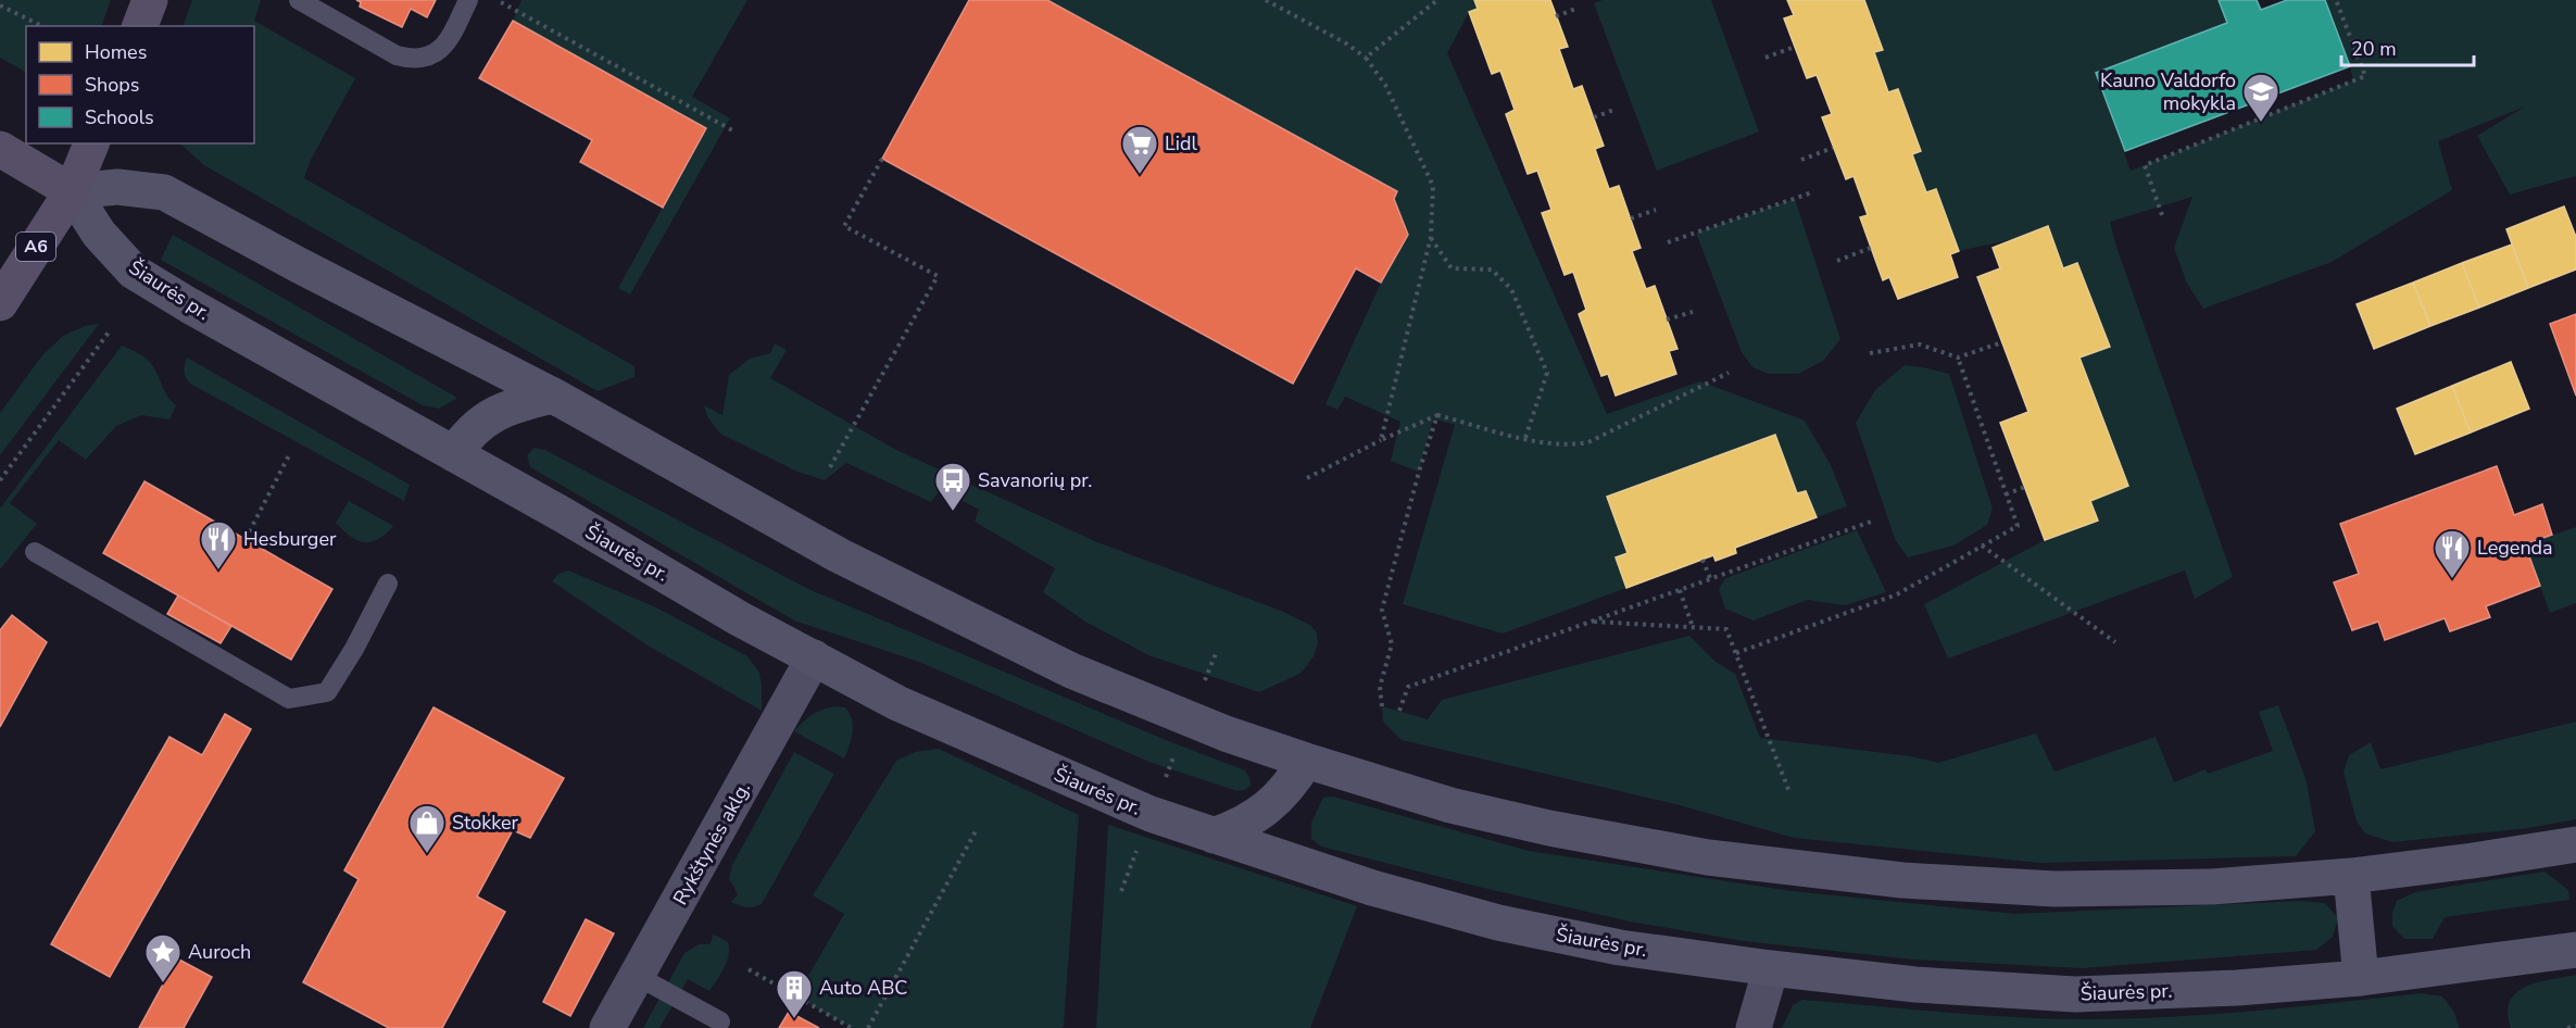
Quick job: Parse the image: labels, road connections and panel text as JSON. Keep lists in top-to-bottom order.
{
  "streets": {
    "main road": ["A6", "Šiaurės pr."],
    "street": ["Rykštynės aklg."]
  },
  "crossings": [
    ["A6", "Šiaurės pr."],
    ["Šiaurės pr.", "Rykštynės aklg."]
  ],
  "places": {
    "school or university": ["Kauno Valdorfo mokykla"],
    "supermarket": ["Lidl"],
    "bus stop": ["Savanorių pr."],
    "restaurant": ["Hesburger", "Legenda"],
    "shop": ["Stokker"],
    "place": ["Auroch"],
    "building": ["Auto ABC"]
  },
  "legend": ["Homes", "Shops", "Schools"],
  "scale_bar": "20 m"
}
